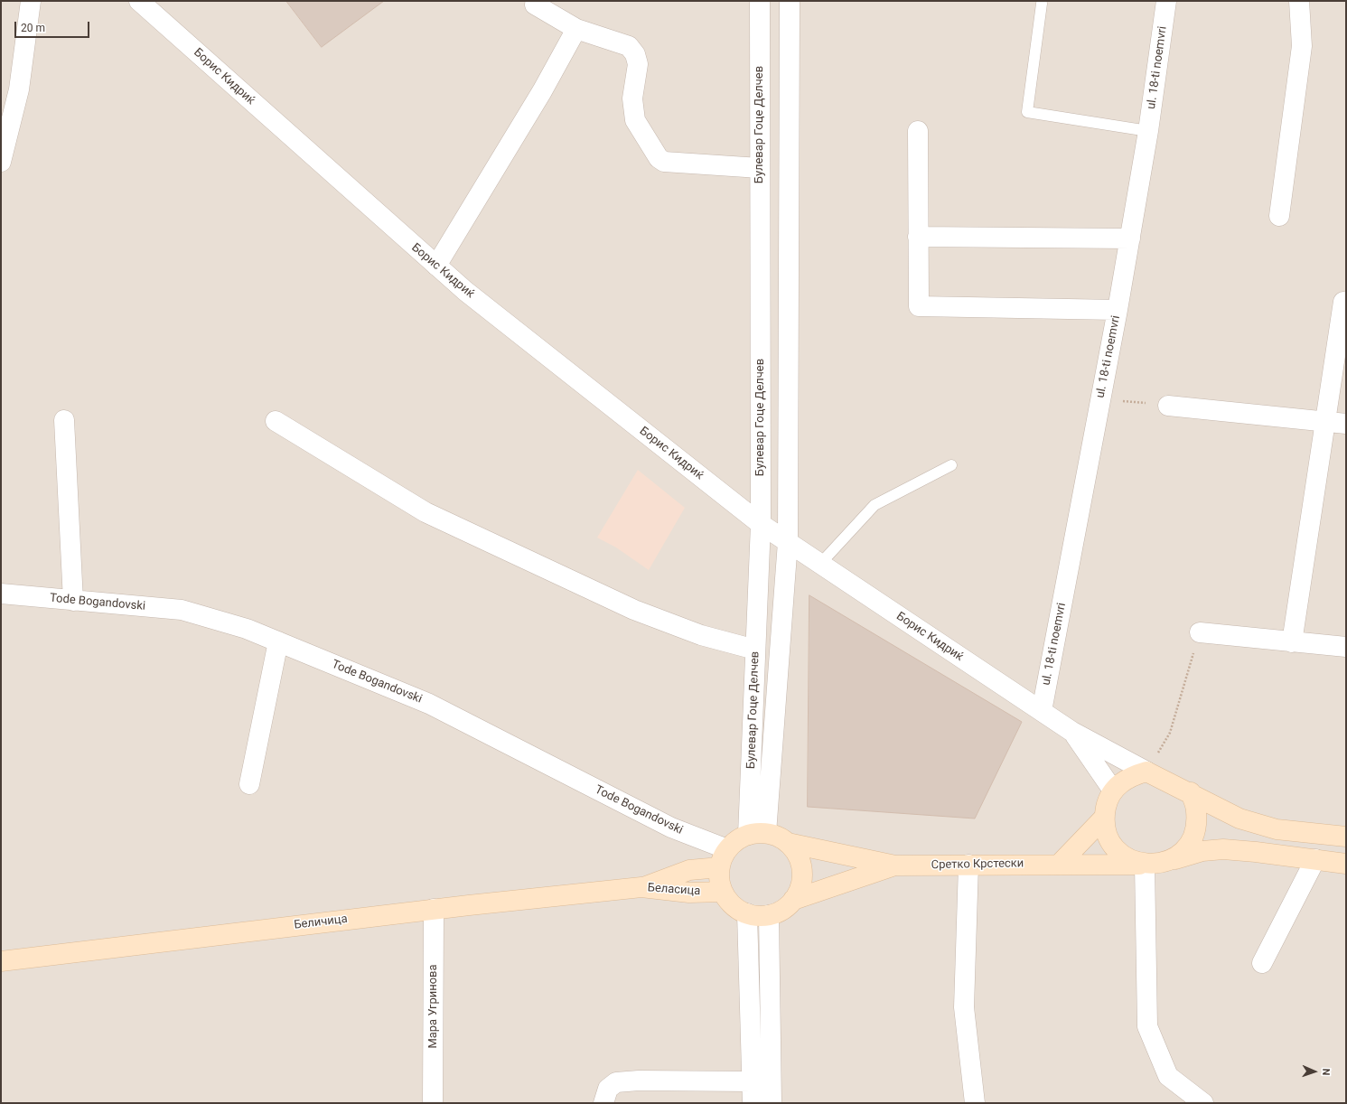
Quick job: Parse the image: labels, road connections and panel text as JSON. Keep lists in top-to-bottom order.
{
  "streets": {
    "main road": ["Сретко Крстески", "Беласица", "Беличица"],
    "street": [
      "ul. 18-ti noemvri",
      "Борис Кидриќ",
      "Булевар Гоце Делчев",
      "Tode Bogandovski",
      "Мара Угринова"
    ]
  },
  "crossings": [
    ["ul. 18-ti noemvri", "Борис Кидриќ"],
    ["Борис Кидриќ", "Булевар Гоце Делчев"],
    ["Борис Кидриќ", "Сретко Крстески"],
    ["Булевар Гоце Делчев", "Tode Bogandovski"],
    ["Булевар Гоце Делчев", "Сретко Крстески"],
    ["Булевар Гоце Делчев", "Беласица"],
    ["Tode Bogandovski", "Сретко Крстески"],
    ["Tode Bogandovski", "Беласица"],
    ["Сретко Крстески", "Беласица"],
    ["Беласица", "Беличица"],
    ["Беличица", "Мара Угринова"]
  ],
  "scale_bar": "20 m",
  "north": "right"
}
